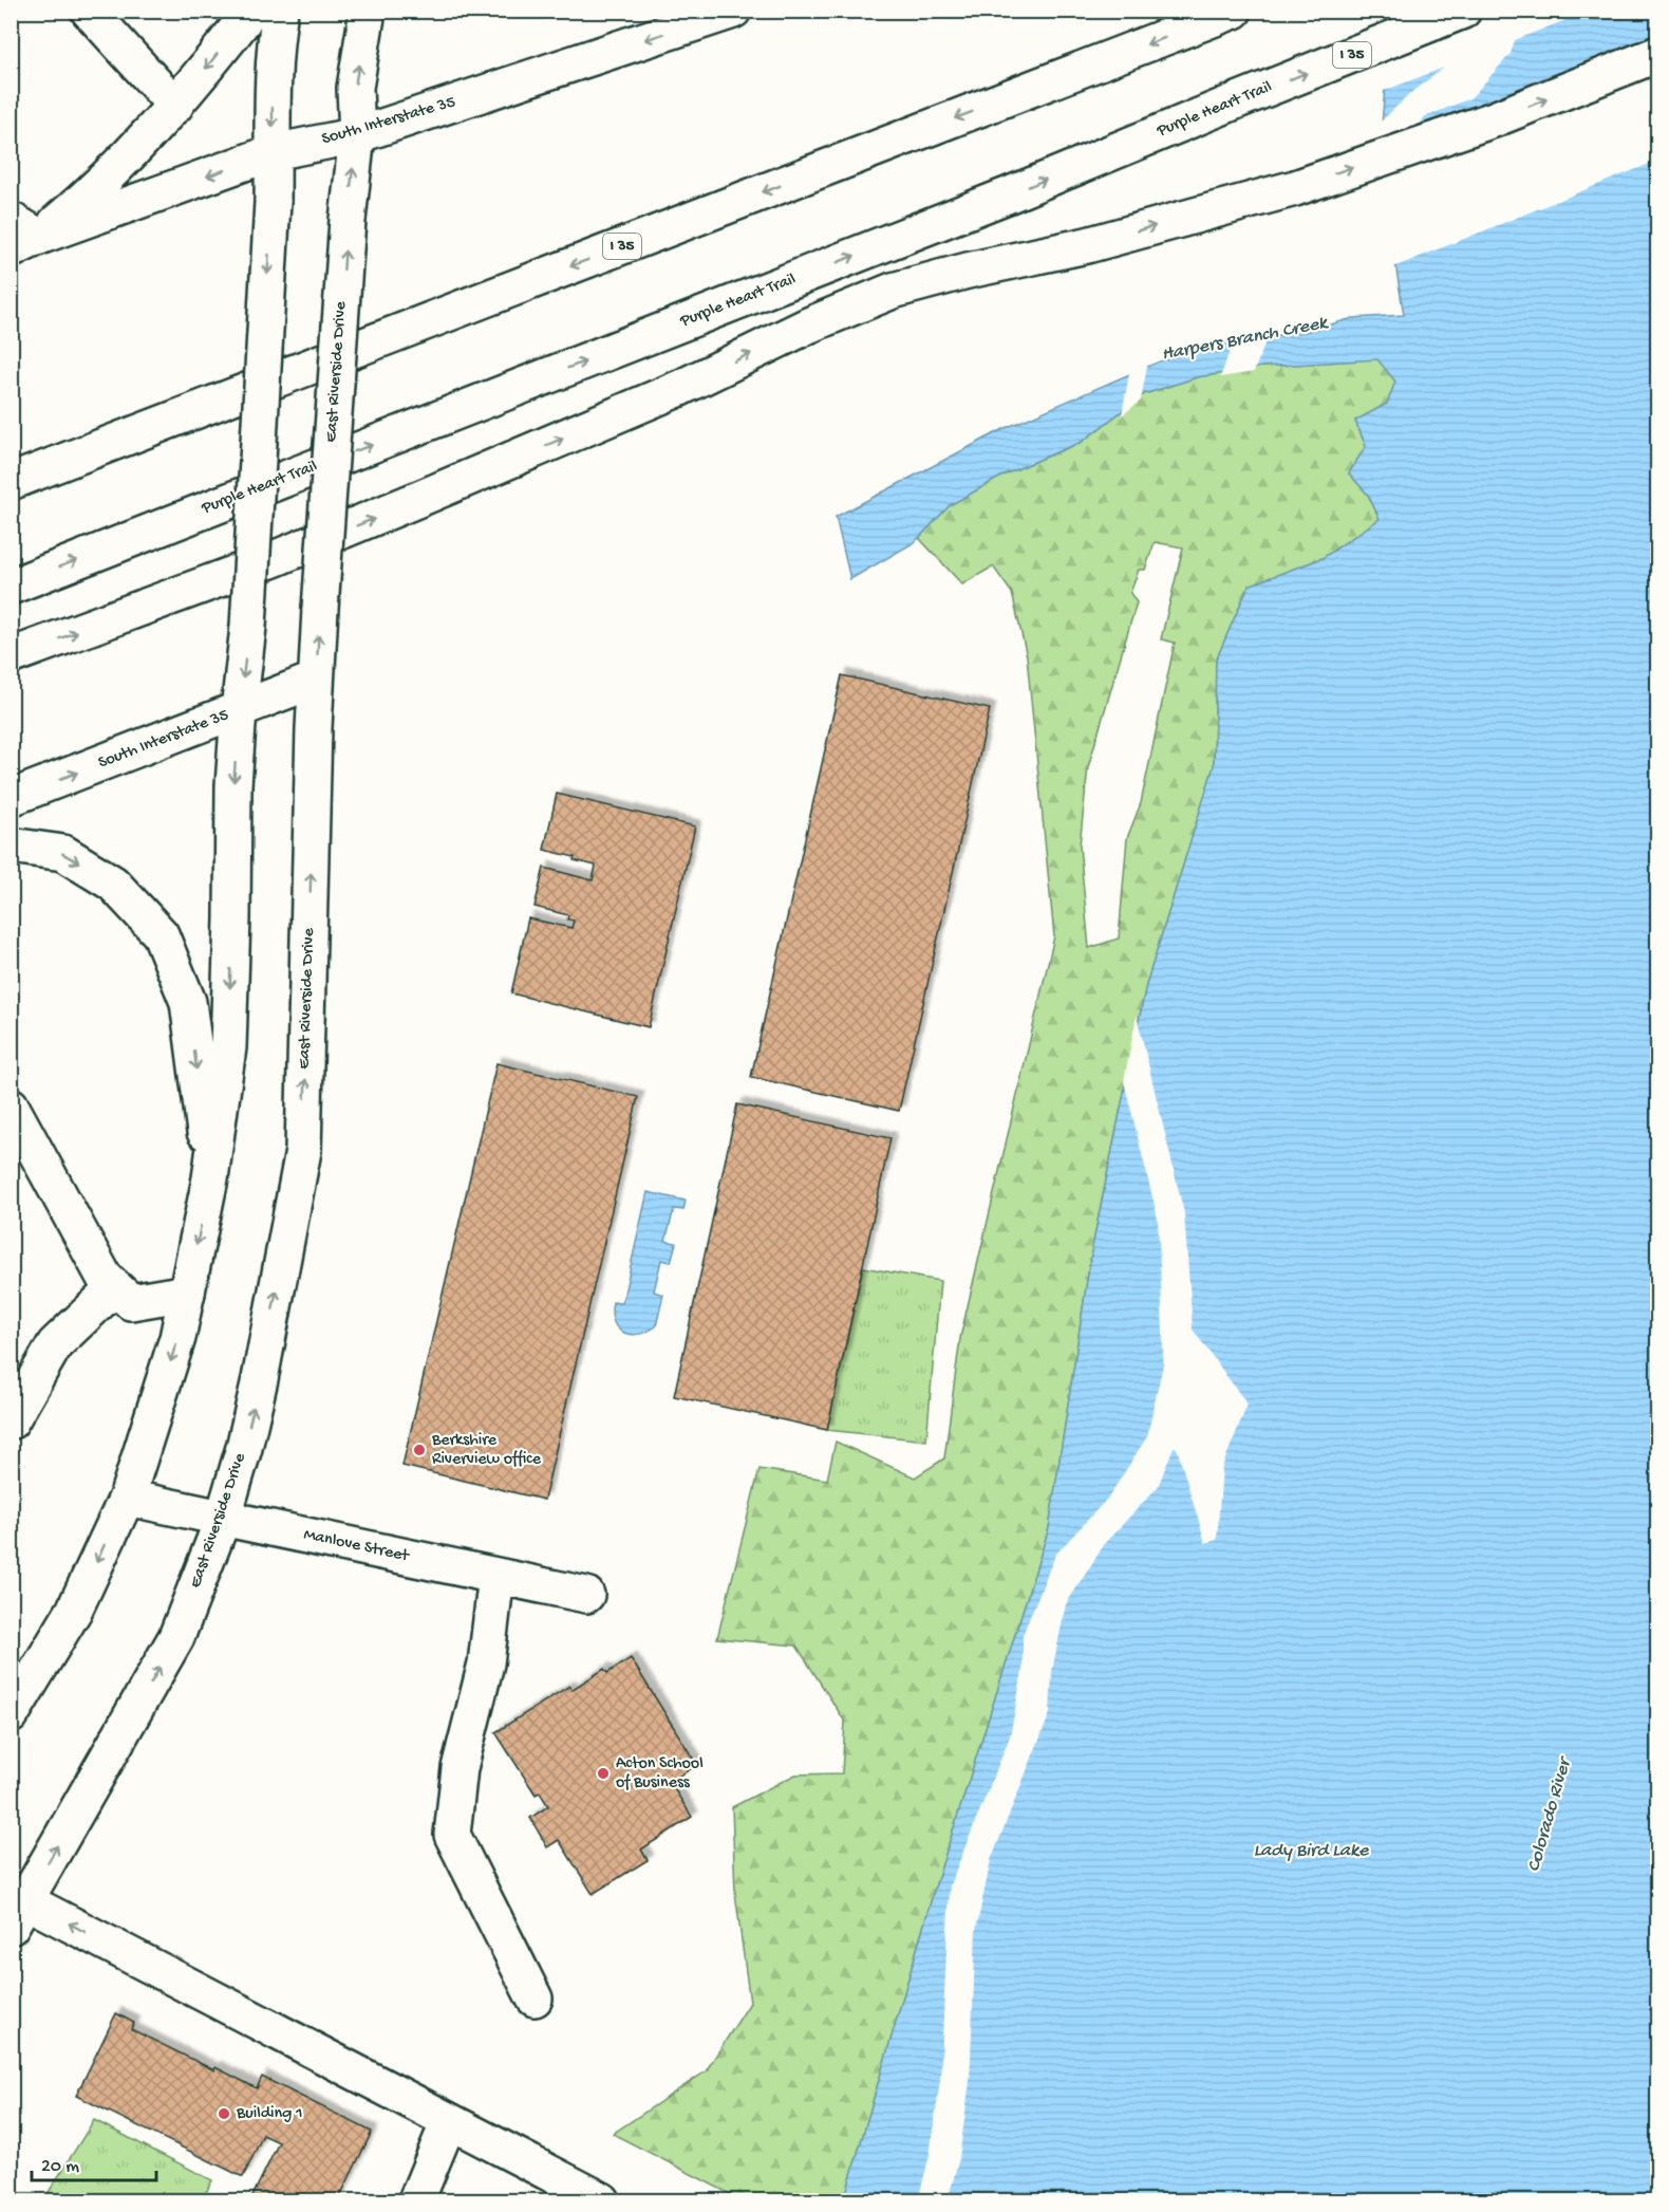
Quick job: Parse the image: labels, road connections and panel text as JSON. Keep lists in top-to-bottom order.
{
  "streets": {
    "main road": [
      "I 35",
      "Purple Heart Trail",
      "South Interstate 35",
      "East Riverside Drive",
      "Manlove Street"
    ]
  },
  "crossings": [
    ["South Interstate 35", "East Riverside Drive"],
    ["East Riverside Drive", "Manlove Street"]
  ],
  "water": ["Harpers Branch Creek", "Colorado River", "Lady Bird Lake"],
  "places": ["Berkshire Riverview office", "Acton School of Business", "Building 1"],
  "scale_bar": "20 m"
}
